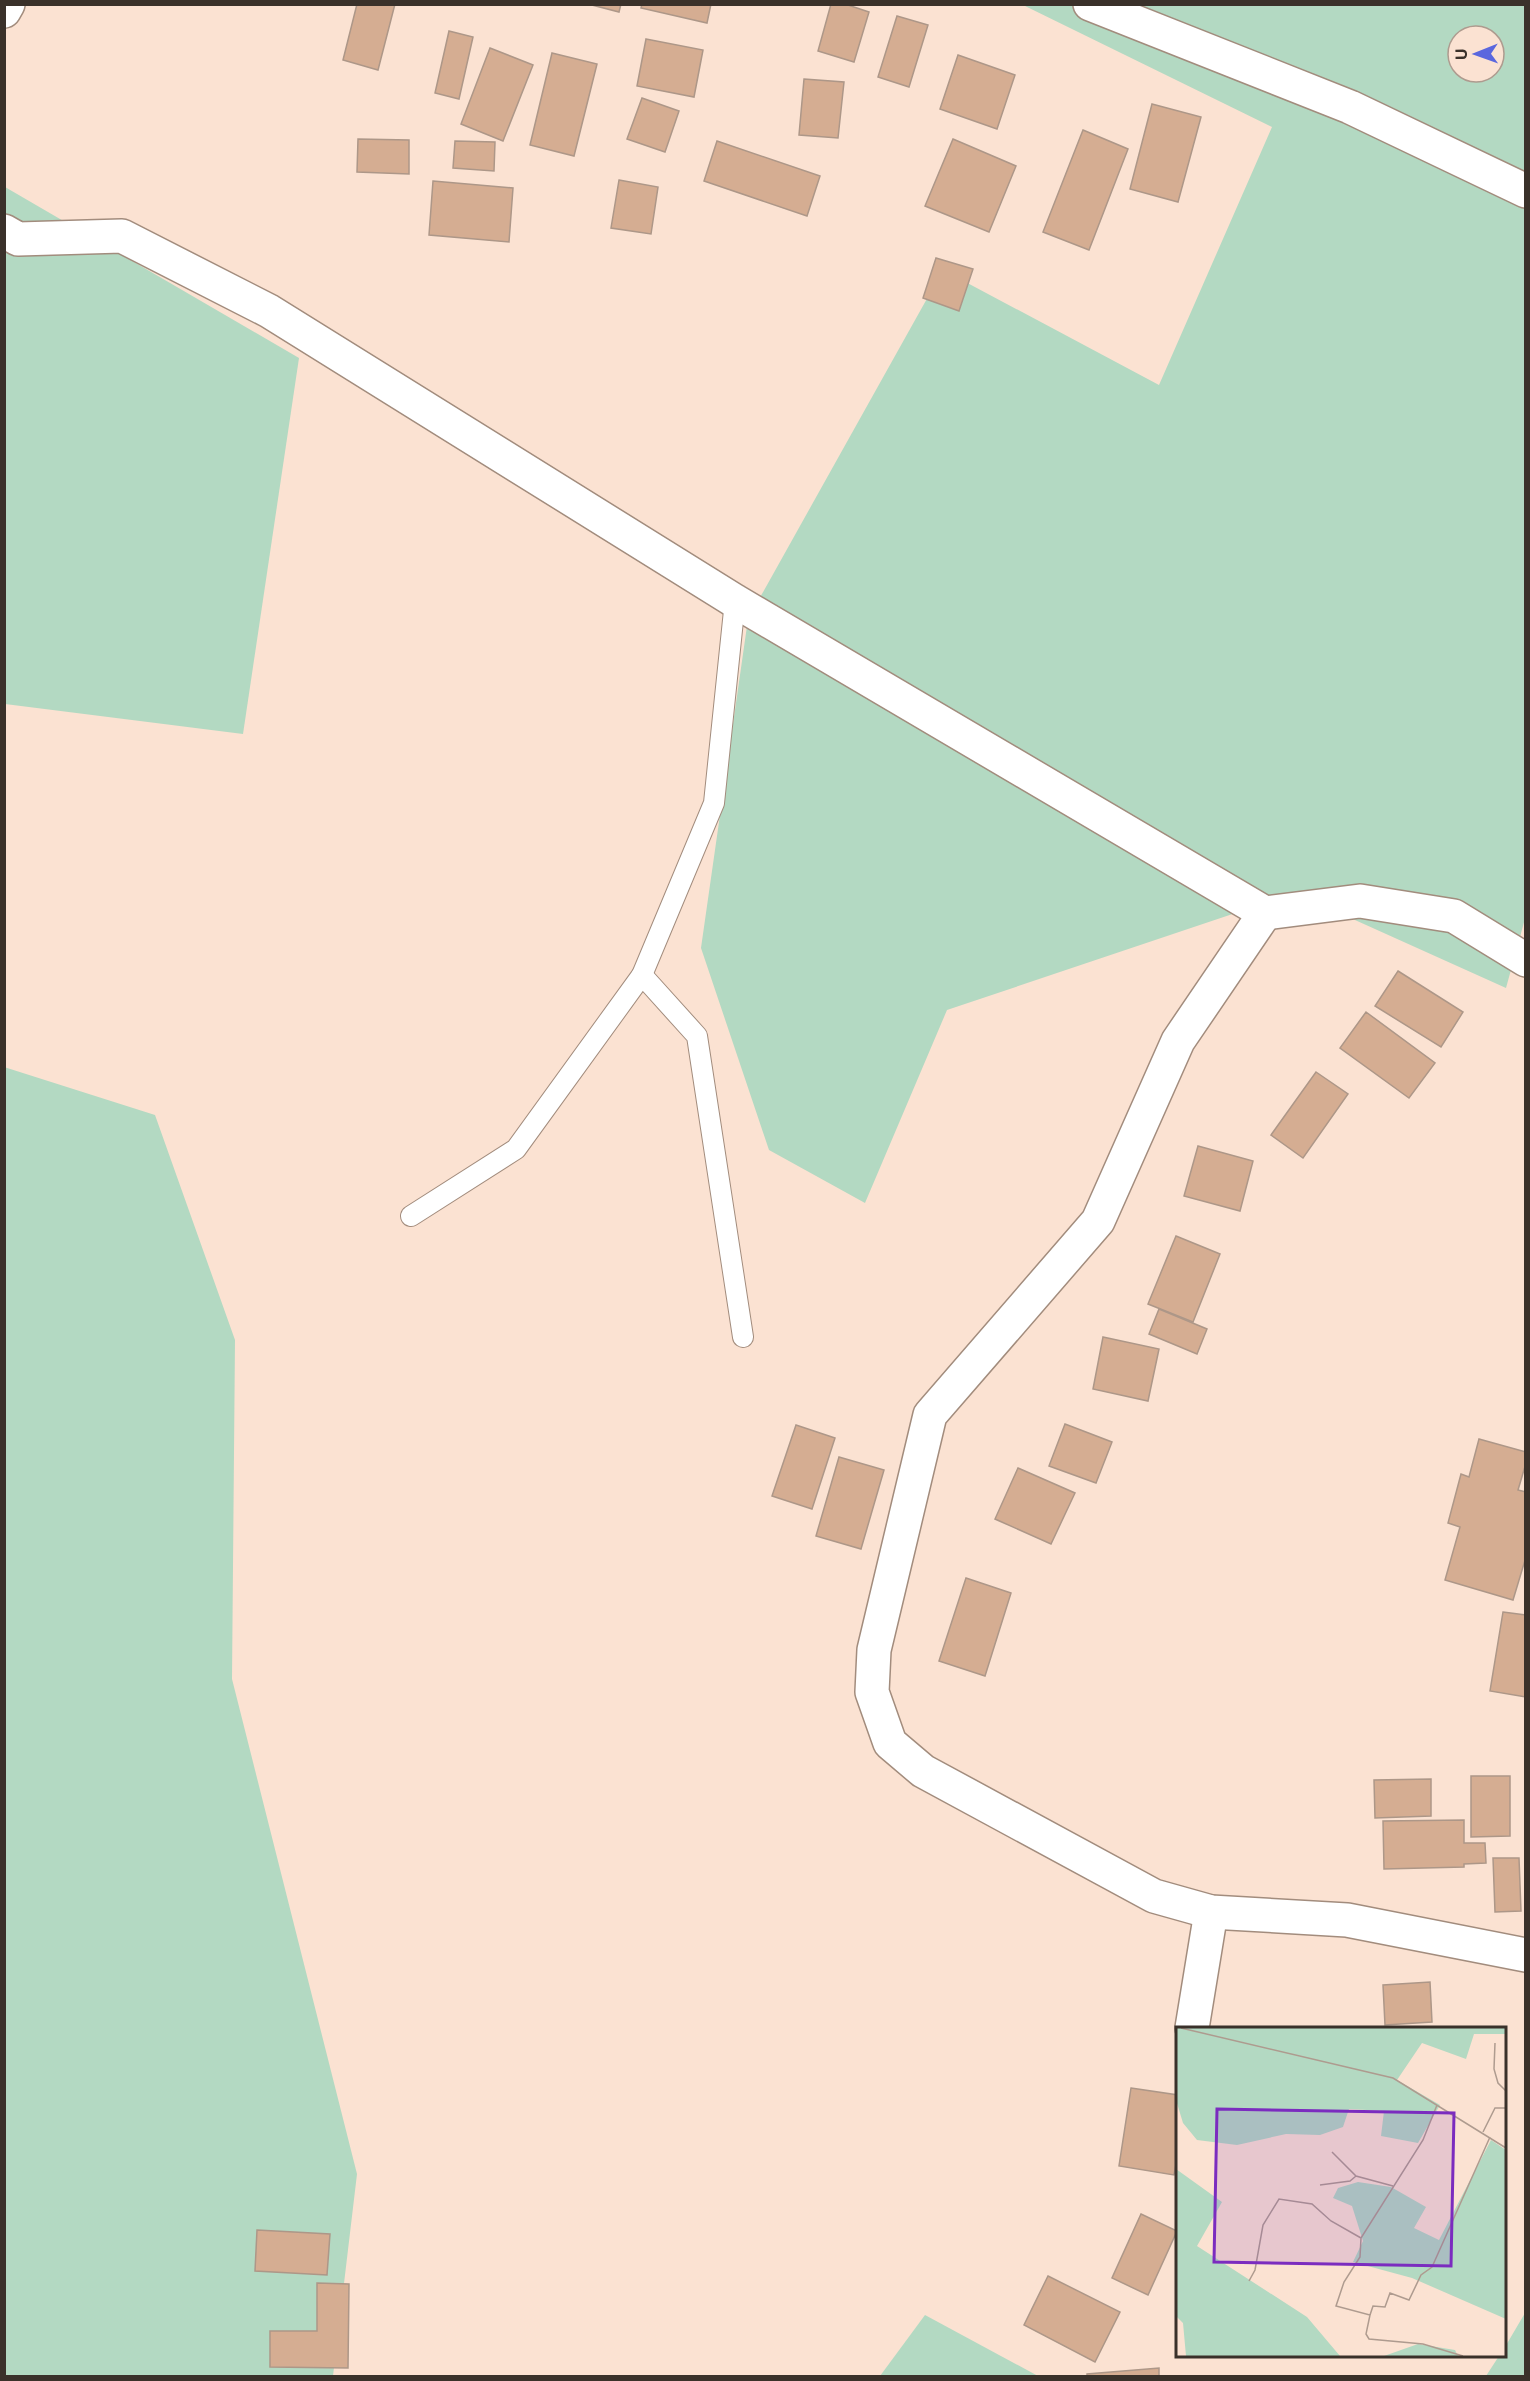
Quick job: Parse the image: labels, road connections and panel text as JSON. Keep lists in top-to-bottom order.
{
  "north": "left"
}
